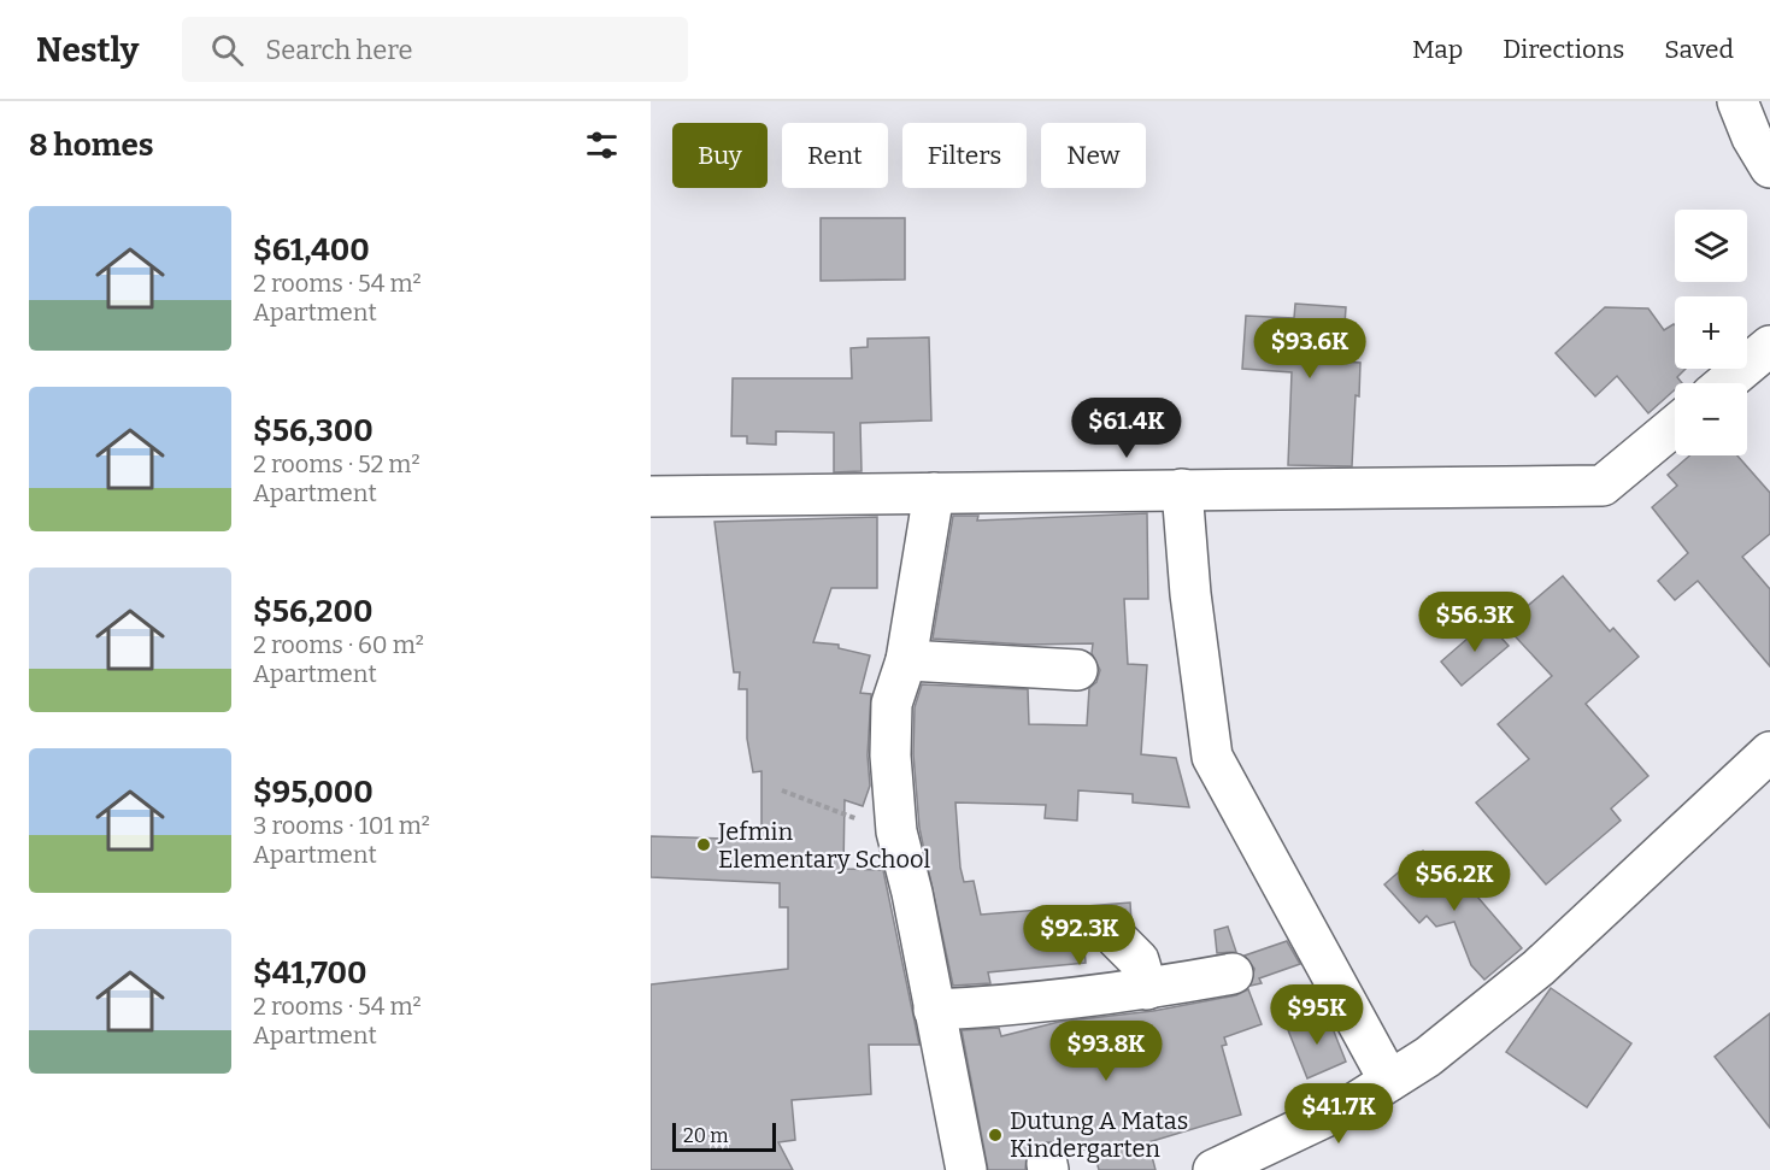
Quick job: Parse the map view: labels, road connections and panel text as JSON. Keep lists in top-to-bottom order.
{
  "places": ["Jefmin Elementary School", "Dutung A Matas Kindergarten"],
  "scale_bar": "20 m",
  "page": {
    "header": "Nestly",
    "search": "Search here",
    "nav": ["Map", "Directions", "Saved"],
    "heading": "8 homes",
    "chip": [
      "Buy",
      "Rent",
      "Filters",
      "New"
    ],
    "list": [
      {
        "name": "$61,400",
        "note": "2 rooms · 54 m² · Apartment"
      },
      {
        "name": "$56,300",
        "note": "2 rooms · 52 m² · Apartment"
      },
      {
        "name": "$56,200",
        "note": "2 rooms · 60 m² · Apartment"
      },
      {
        "name": "$95,000",
        "note": "3 rooms · 101 m² · Apartment"
      },
      {
        "name": "$41,700",
        "note": "2 rooms · 54 m² · Apartment"
      }
    ],
    "map_buttons": ["+", "−"],
    "price": [
      "$93.6K",
      "$61.4K",
      "$56.3K",
      "$56.2K",
      "$92.3K",
      "$95K",
      "$93.8K",
      "$41.7K"
    ],
    "scale": "20 m"
  }
}
